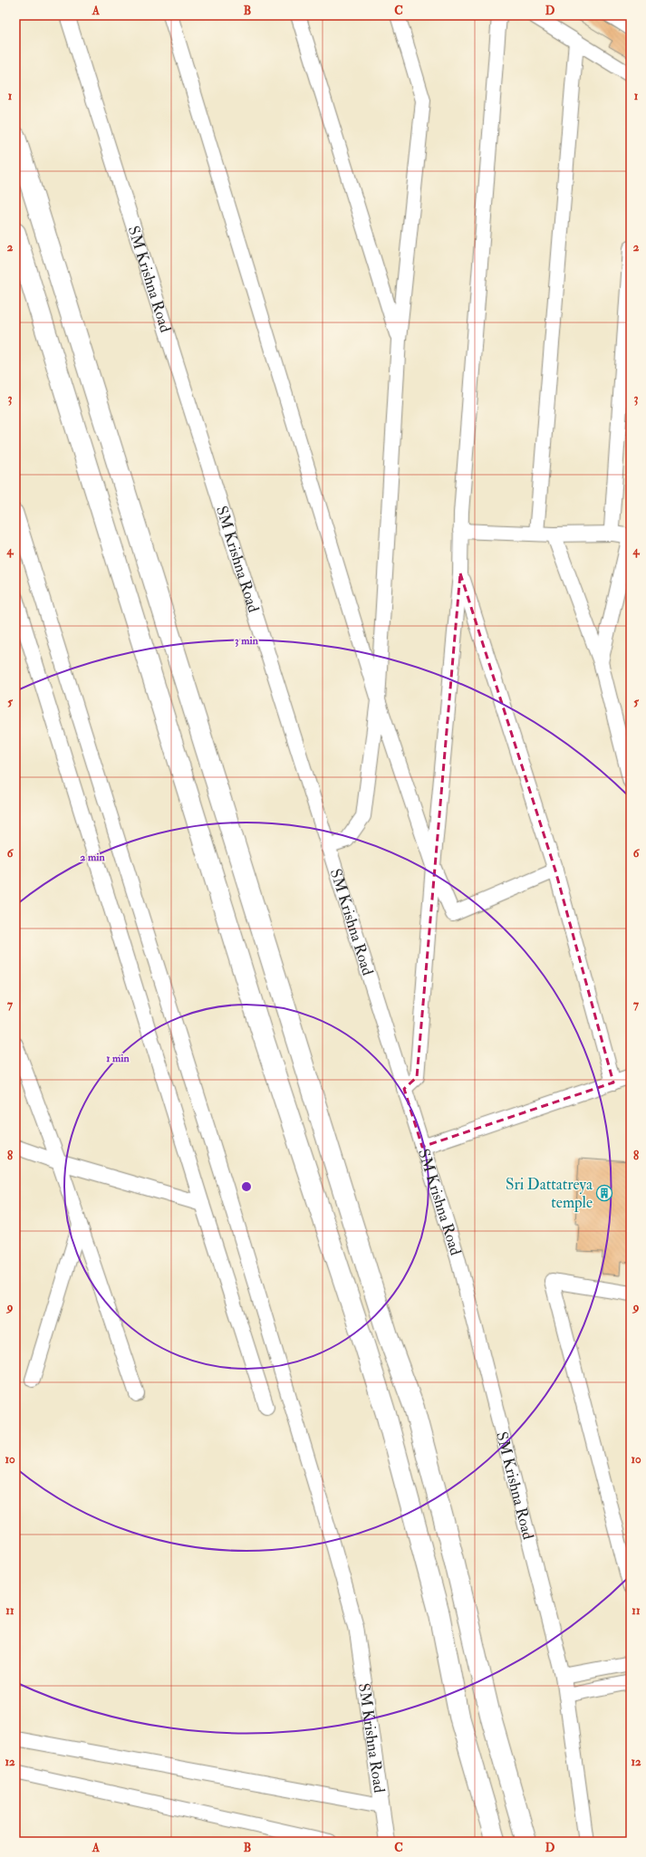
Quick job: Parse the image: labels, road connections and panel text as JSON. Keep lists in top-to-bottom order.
{
  "streets": {
    "street": ["SM Krishna Road"]
  },
  "places": {
    "building": ["Sri Dattatreya temple"]
  },
  "grid": {
    "columns": [
      "A",
      "B",
      "C",
      "D"
    ],
    "rows": [
      "1",
      "2",
      "3",
      "4",
      "5",
      "6",
      "7",
      "8",
      "9",
      "10",
      "11",
      "12"
    ]
  },
  "rings": ["3 min", "2 min", "1 min"]
}
